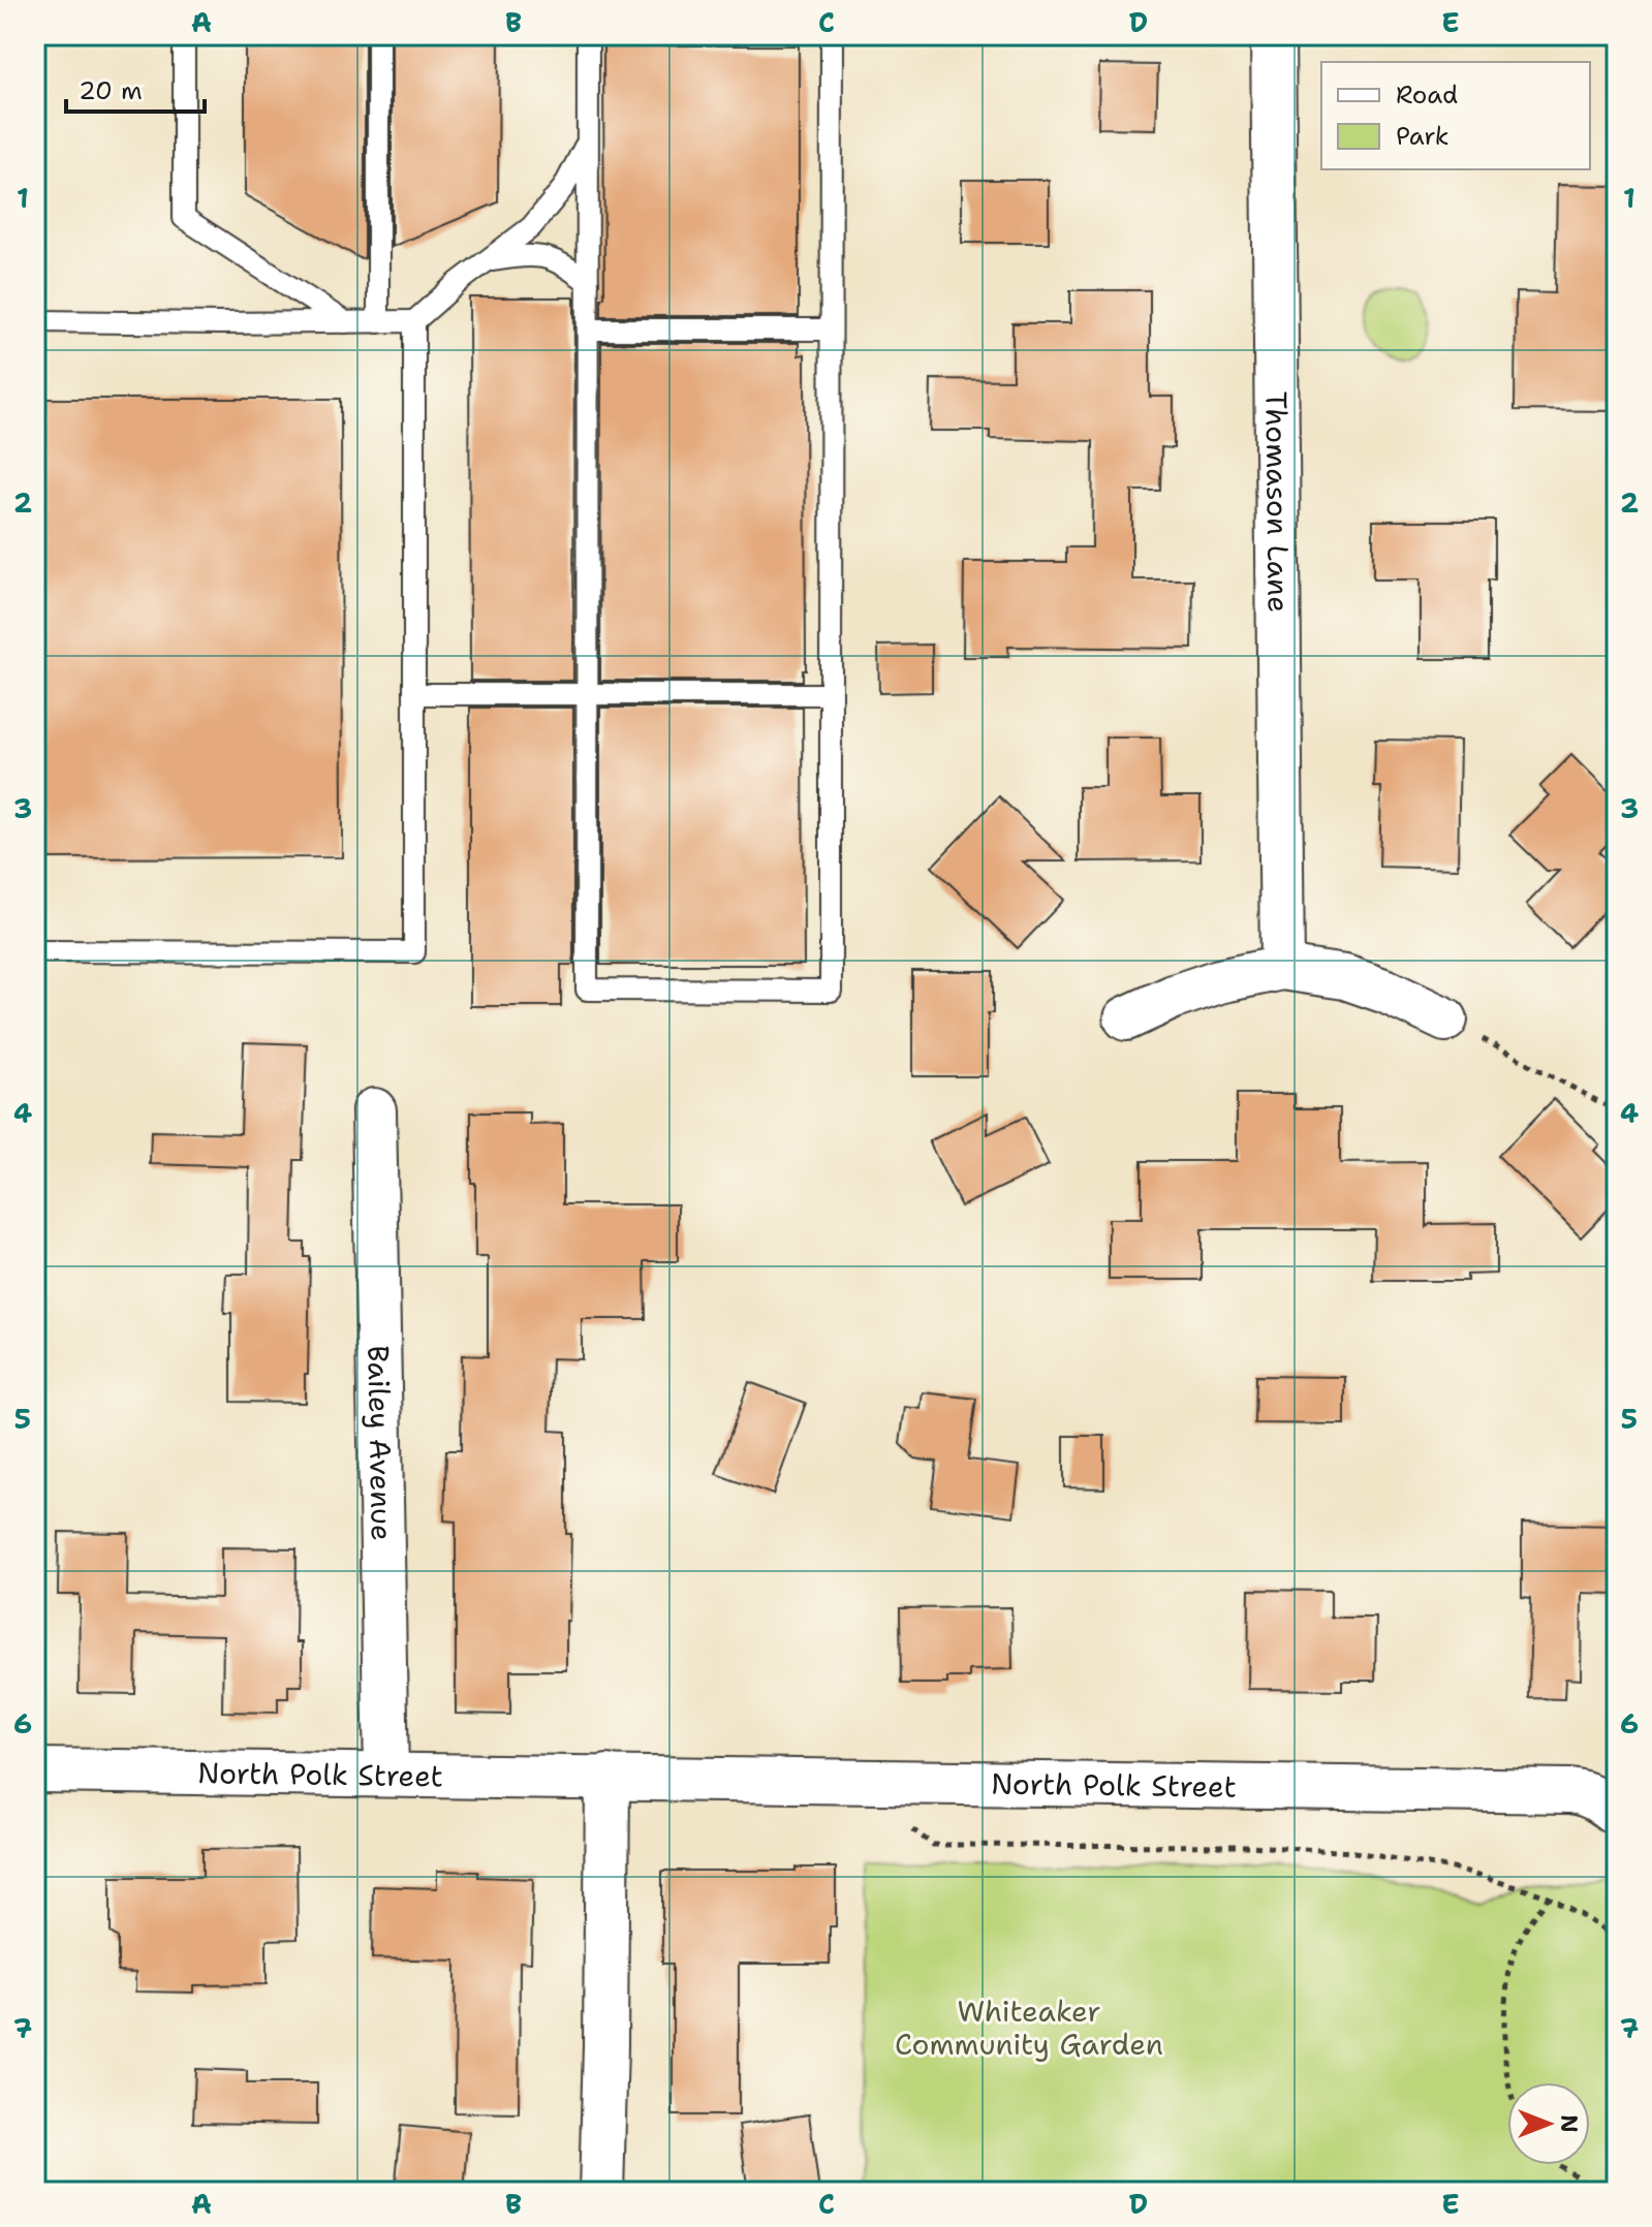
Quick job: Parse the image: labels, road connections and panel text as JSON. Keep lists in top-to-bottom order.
{
  "streets": {
    "street": ["Thomason Lane", "Bailey Avenue", "North Polk Street"]
  },
  "crossings": [
    ["Bailey Avenue", "North Polk Street"]
  ],
  "parks": ["Whiteaker Community Garden"],
  "legend": ["Road", "Park"],
  "scale_bar": "20 m",
  "north": "right",
  "grid": {
    "columns": [
      "A",
      "B",
      "C",
      "D",
      "E"
    ],
    "rows": [
      "1",
      "2",
      "3",
      "4",
      "5",
      "6",
      "7"
    ]
  }
}
